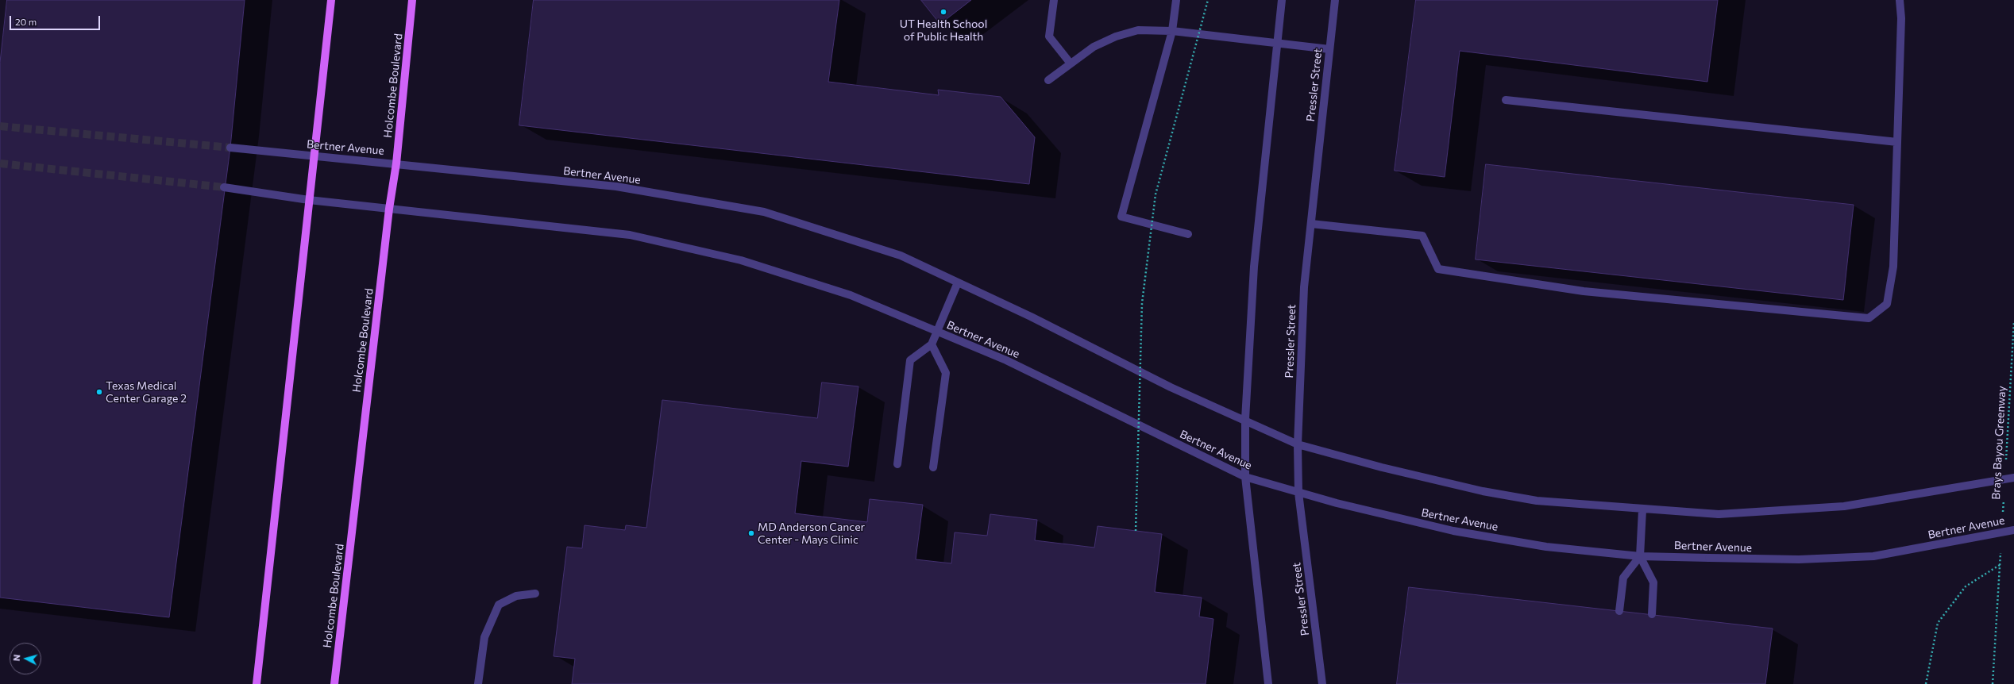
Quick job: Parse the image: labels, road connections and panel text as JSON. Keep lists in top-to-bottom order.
{
  "streets": {
    "main road": ["Holcombe Boulevard"],
    "street": ["Pressler Street", "Bertner Avenue"],
    "path": ["Brays Bayou Greenway"]
  },
  "crossings": [
    ["Pressler Street", "Bertner Avenue"],
    ["Holcombe Boulevard", "Bertner Avenue"]
  ],
  "places": ["UT Health School of Public Health", "Texas Medical Center Garage 2", "MD Anderson Cancer Center - Mays Clinic"],
  "scale_bar": "20 m",
  "north": "left"
}
